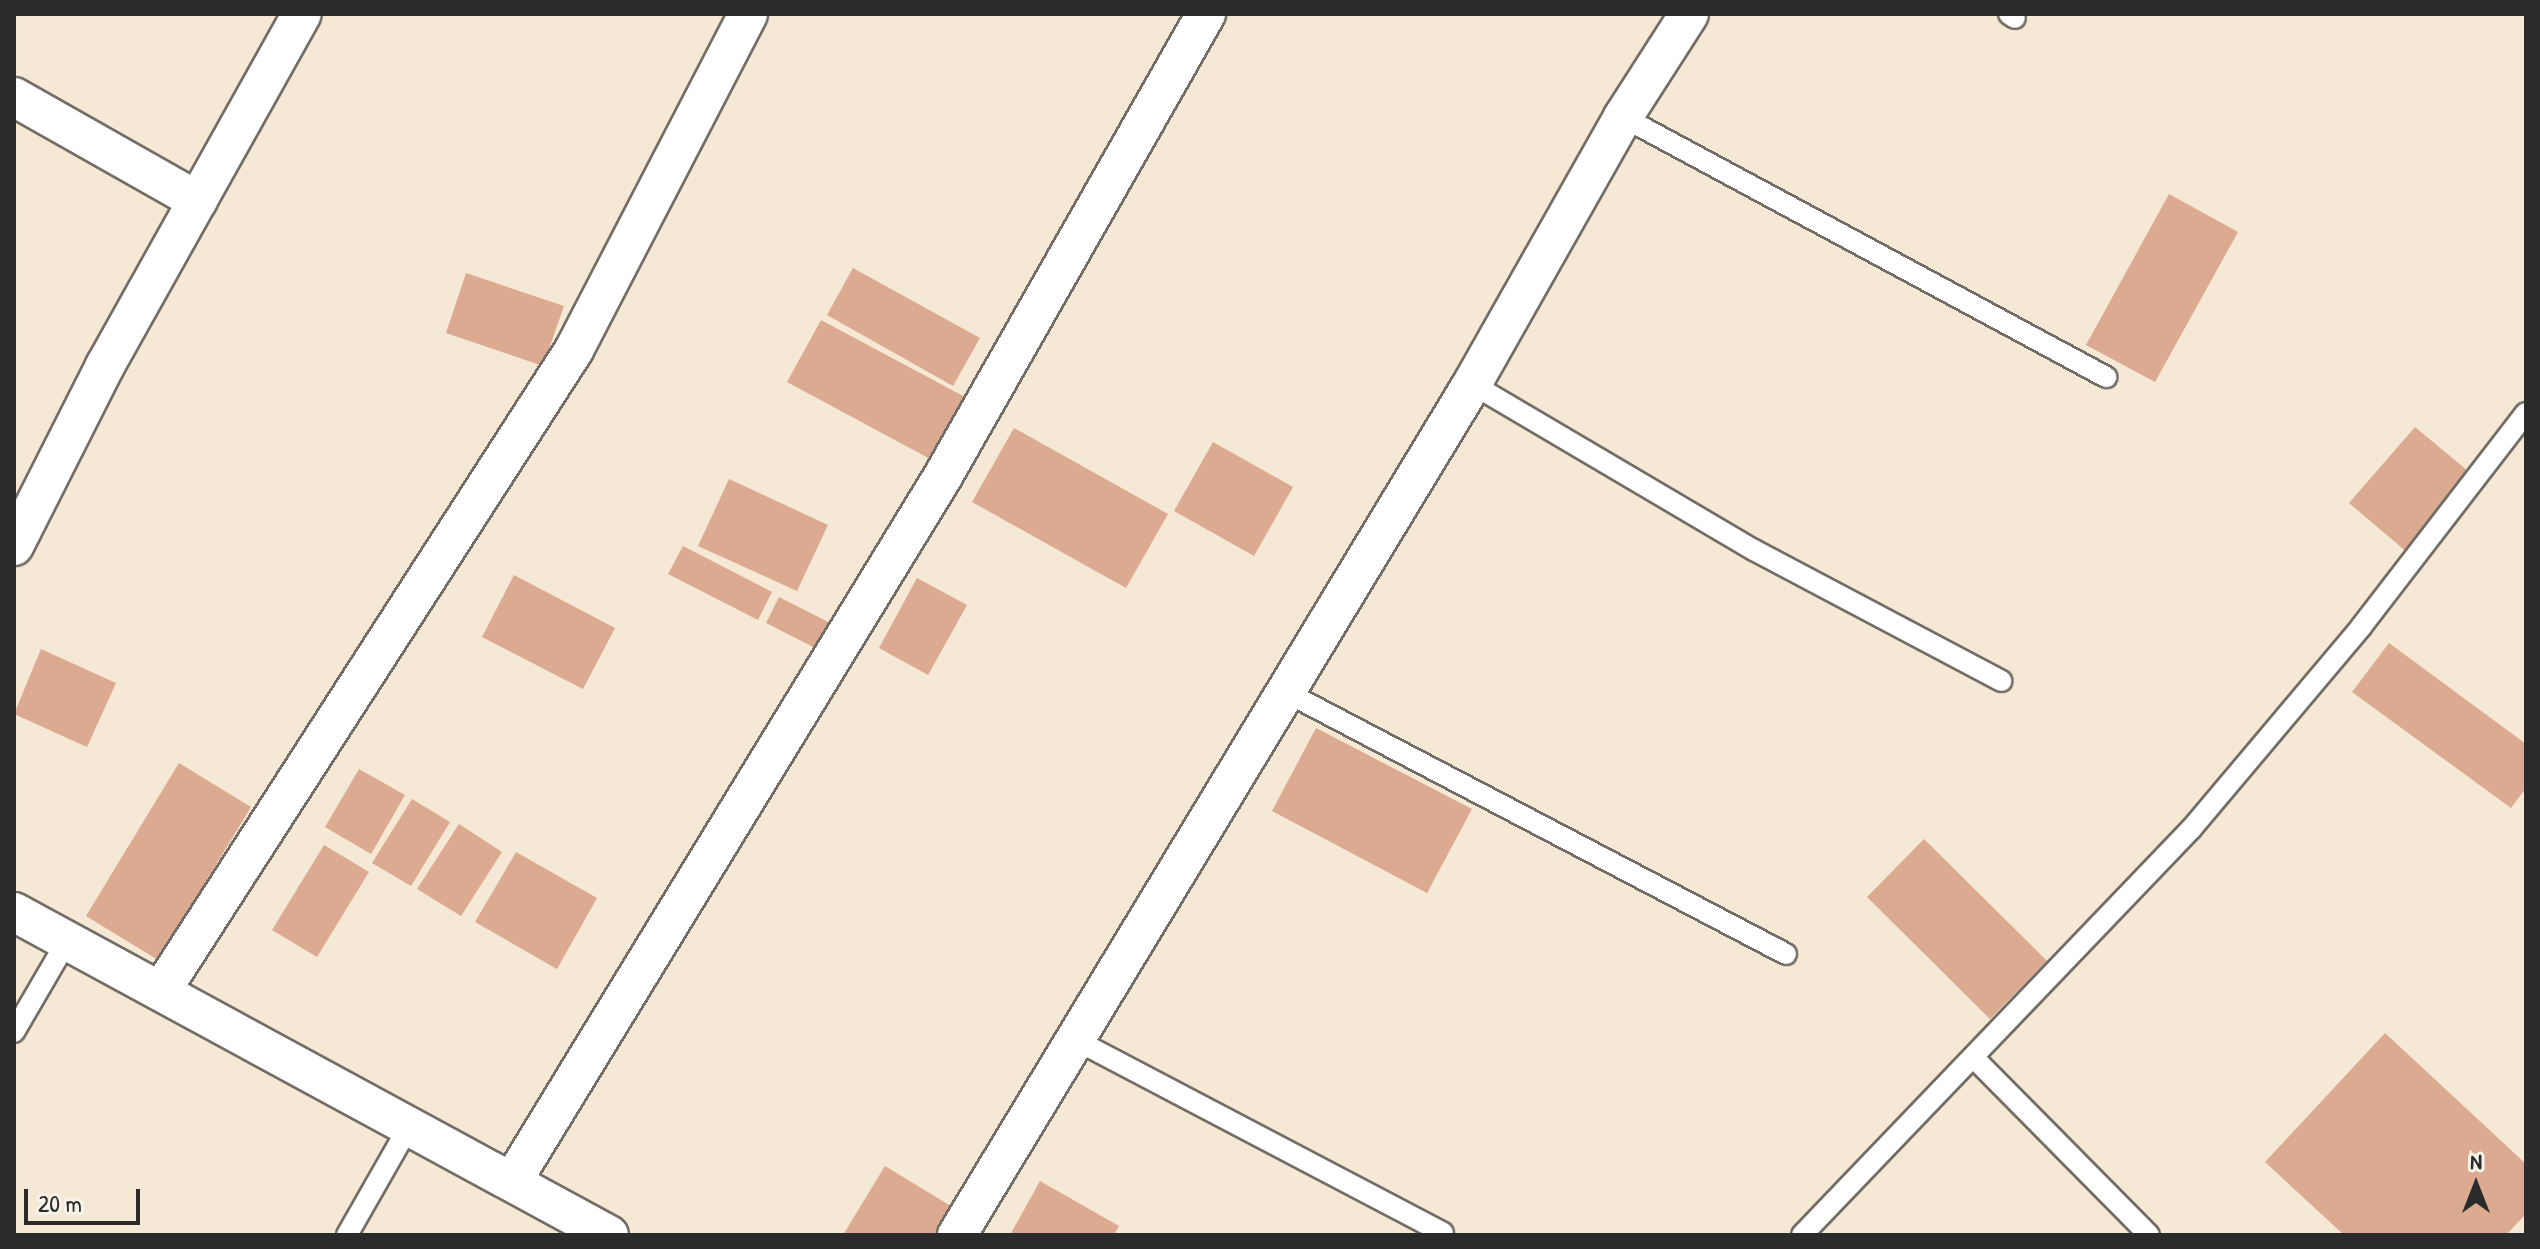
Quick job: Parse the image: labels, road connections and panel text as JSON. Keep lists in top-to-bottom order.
{
  "scale_bar": "20 m",
  "north": "top"
}
